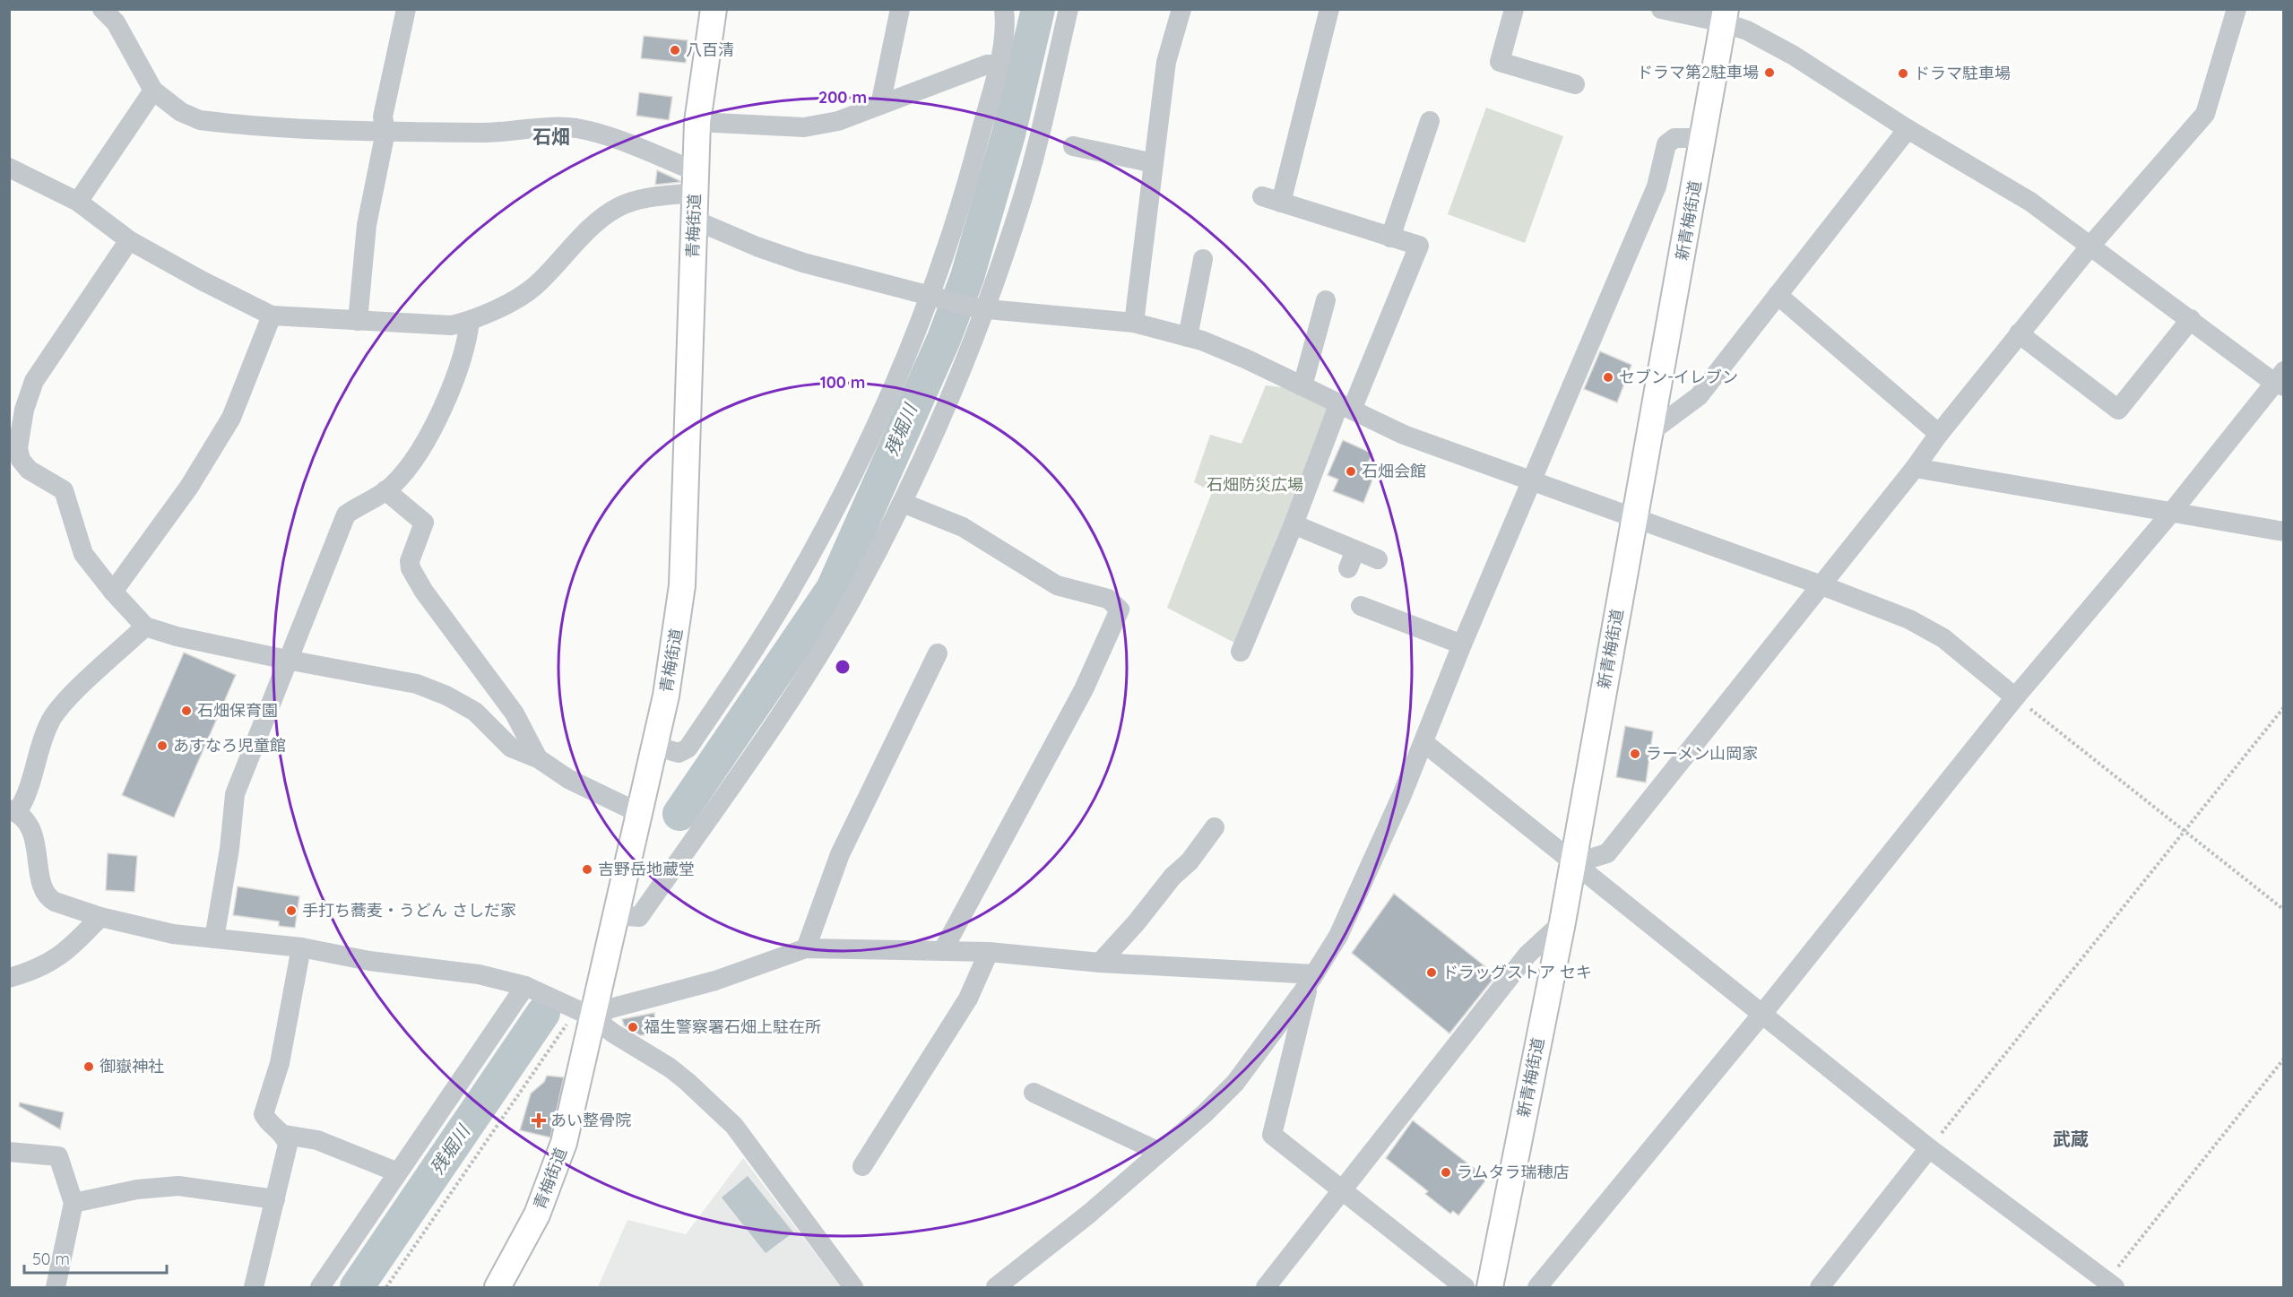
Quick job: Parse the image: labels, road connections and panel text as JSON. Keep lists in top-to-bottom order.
{
  "streets": {
    "main road": ["新青梅街道", "青梅街道"]
  },
  "districts": ["石畑", "武蔵"],
  "water": ["残堀川"],
  "parks": ["石畑防災広場"],
  "places": {
    "other": [
      "八百清",
      "ドラマ第2駐車場",
      "ドラマ駐車場",
      "セブン-イレブン",
      "石畑会館",
      "石畑保育園",
      "あすなろ児童館",
      "ラーメン山岡家",
      "吉野岳地蔵堂",
      "手打ち蕎麦・うどん さしだ家",
      "ドラッグストア セキ",
      "福生警察署石畑上駐在所",
      "御嶽神社",
      "ラムタラ瑞穂店"
    ],
    "health": ["あい整骨院"]
  },
  "scale_bar": "50 m",
  "rings": ["200 m", "100 m"]
}
